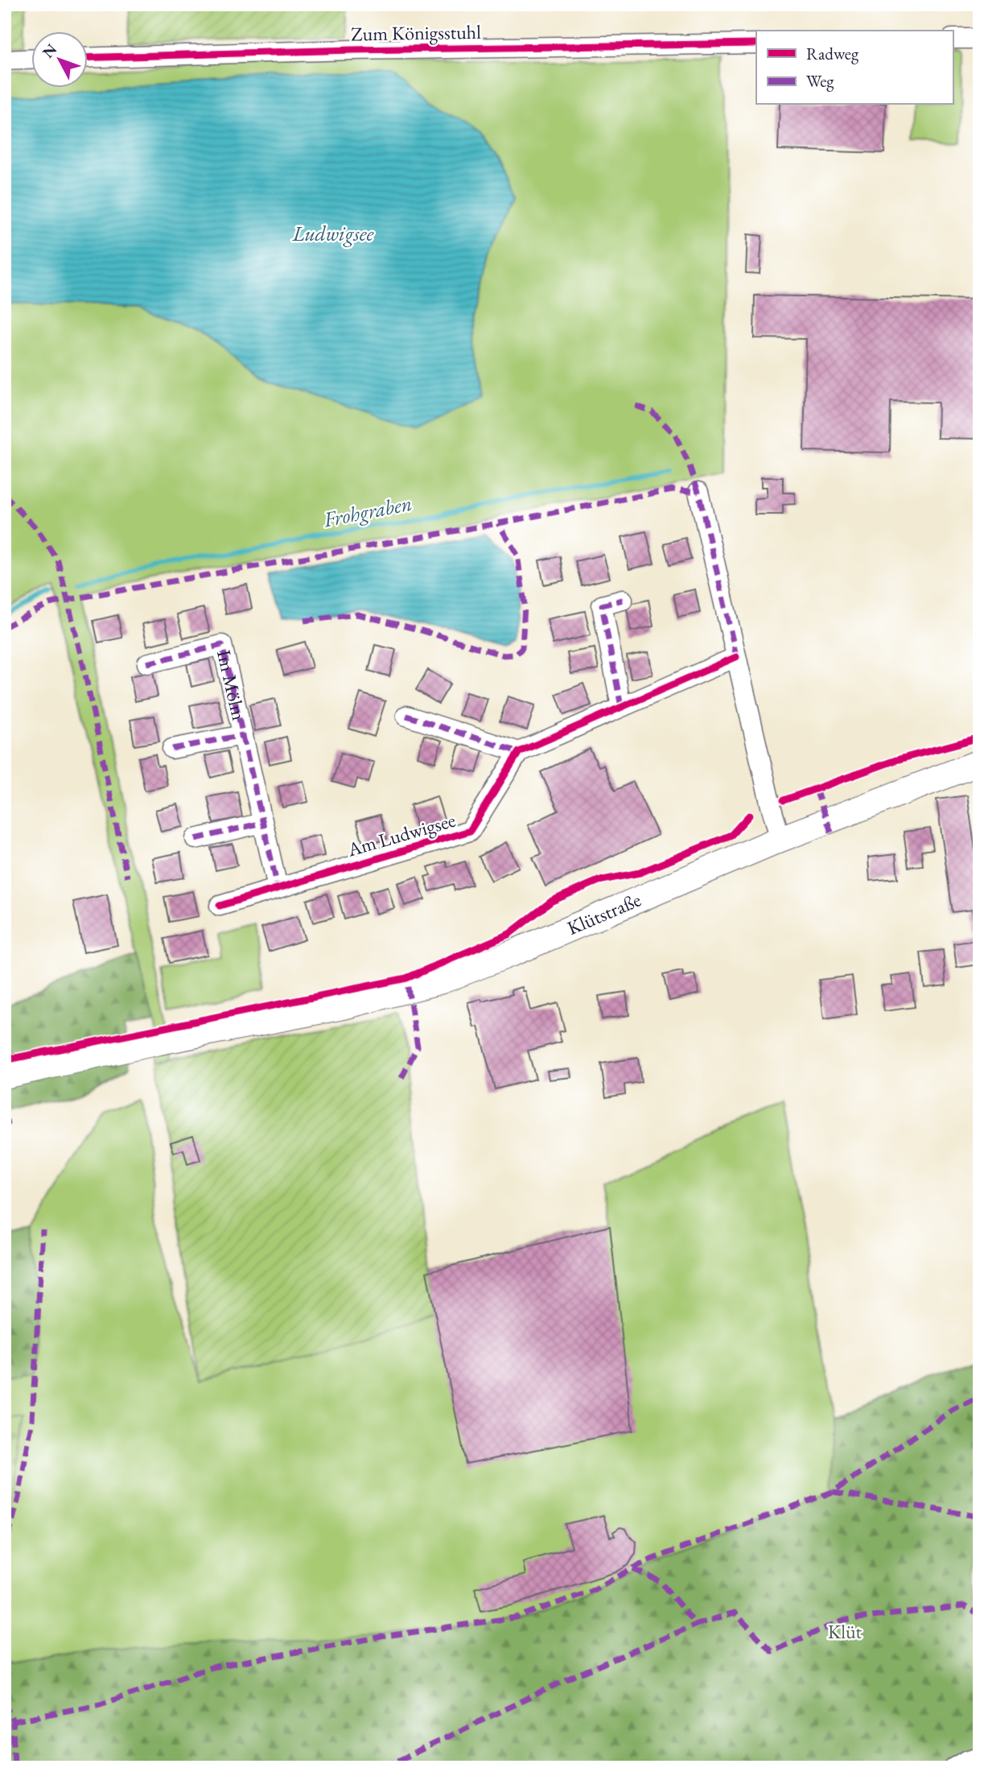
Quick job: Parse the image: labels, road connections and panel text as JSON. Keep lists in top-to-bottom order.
{
  "streets": {
    "main road": ["Klütstraße"],
    "street": ["Zum Königsstuhl", "Im Mölm", "Am Ludwigsee"]
  },
  "crossings": [
    ["Im Mölm", "Am Ludwigsee"]
  ],
  "water": ["Ludwigsee", "Frohgraben"],
  "parks": ["Klüt"],
  "legend": ["Radweg", "Weg"],
  "north": "top left"
}
